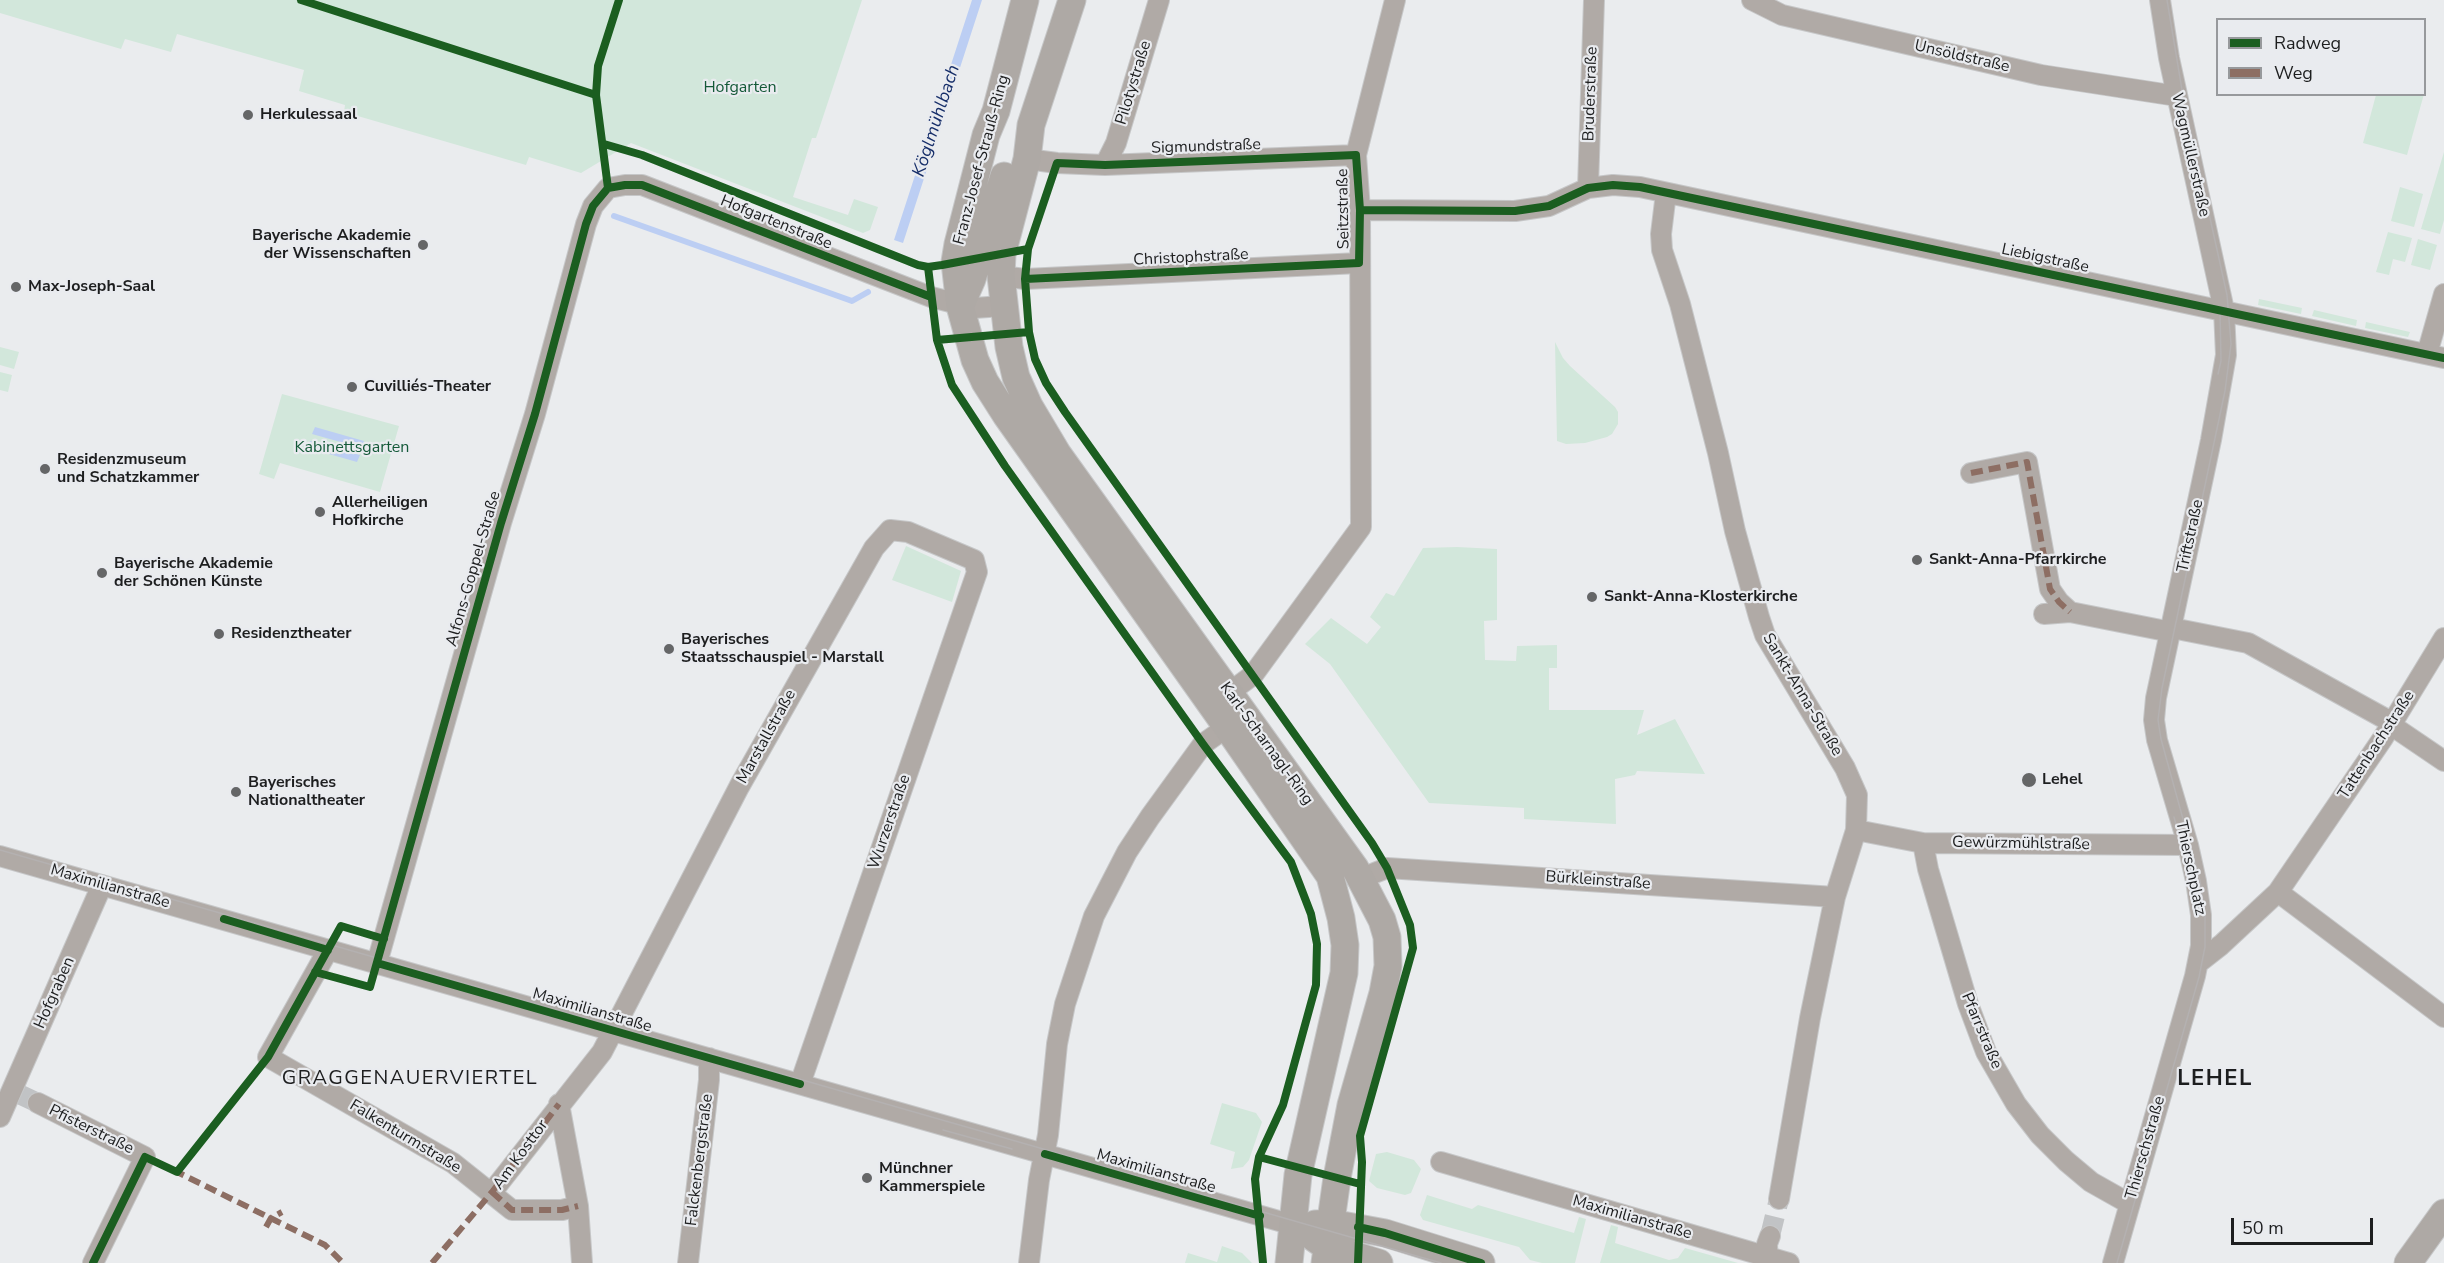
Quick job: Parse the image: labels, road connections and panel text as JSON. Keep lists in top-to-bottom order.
{
  "streets": {
    "main road": ["Franz-Josef-Strauß-Ring", "Karl-Scharnagl-Ring", "Maximilianstraße"],
    "street": [
      "Unsöldstraße",
      "Pilotystraße",
      "Bruderstraße",
      "Sigmundstraße",
      "Wagmüllerstraße",
      "Seitzstraße",
      "Hofgartenstraße",
      "Christophstraße",
      "Liebigstraße",
      "Triftstraße",
      "Alfons-Goppel-Straße",
      "Sankt-Anna-Straße",
      "Marstallstraße",
      "Tattenbachstraße",
      "Wurzerstraße",
      "Gewürzmühlstraße",
      "Thierschplatz",
      "Bürkleinstraße",
      "Hofgraben",
      "Pfarrstraße",
      "Pfisterstraße",
      "Falkenturmstraße",
      "Thierschstraße",
      "Am Kosttor",
      "Falckenbergstraße"
    ]
  },
  "crossings": [
    ["Unsöldstraße", "Wagmüllerstraße"],
    ["Pilotystraße", "Sigmundstraße"],
    ["Bruderstraße", "Liebigstraße"],
    ["Sigmundstraße", "Franz-Josef-Strauß-Ring"],
    ["Sigmundstraße", "Seitzstraße"],
    ["Wagmüllerstraße", "Liebigstraße"],
    ["Wagmüllerstraße", "Triftstraße"],
    ["Franz-Josef-Strauß-Ring", "Hofgartenstraße"],
    ["Franz-Josef-Strauß-Ring", "Christophstraße"],
    ["Franz-Josef-Strauß-Ring", "Karl-Scharnagl-Ring"],
    ["Seitzstraße", "Christophstraße"],
    ["Seitzstraße", "Karl-Scharnagl-Ring"],
    ["Hofgartenstraße", "Alfons-Goppel-Straße"],
    ["Hofgartenstraße", "Karl-Scharnagl-Ring"],
    ["Christophstraße", "Karl-Scharnagl-Ring"],
    ["Liebigstraße", "Triftstraße"],
    ["Liebigstraße", "Sankt-Anna-Straße"],
    ["Triftstraße", "Thierschplatz"],
    ["Alfons-Goppel-Straße", "Maximilianstraße"],
    ["Sankt-Anna-Straße", "Gewürzmühlstraße"],
    ["Sankt-Anna-Straße", "Bürkleinstraße"],
    ["Marstallstraße", "Wurzerstraße"],
    ["Marstallstraße", "Maximilianstraße"],
    ["Marstallstraße", "Am Kosttor"],
    ["Karl-Scharnagl-Ring", "Bürkleinstraße"],
    ["Karl-Scharnagl-Ring", "Maximilianstraße"],
    ["Wurzerstraße", "Maximilianstraße"],
    ["Gewürzmühlstraße", "Thierschplatz"],
    ["Gewürzmühlstraße", "Pfarrstraße"],
    ["Thierschplatz", "Thierschstraße"],
    ["Maximilianstraße", "Hofgraben"],
    ["Maximilianstraße", "Falkenturmstraße"],
    ["Maximilianstraße", "Am Kosttor"],
    ["Maximilianstraße", "Falckenbergstraße"],
    ["Hofgraben", "Pfisterstraße"],
    ["Pfarrstraße", "Thierschstraße"],
    ["Falkenturmstraße", "Am Kosttor"]
  ],
  "districts": ["GRAGGENAUERVIERTEL", "LEHEL"],
  "water": ["Köglmühlbach"],
  "parks": ["Hofgarten", "Kabinettsgarten"],
  "places": [
    "Herkulessaal",
    "Bayerische Akademie der Wissenschaften",
    "Max-Joseph-Saal",
    "Cuvilliés-Theater",
    "Residenzmuseum und Schatzkammer",
    "Allerheiligen Hofkirche",
    "Sankt-Anna-Pfarrkirche",
    "Bayerische Akademie der Schönen Künste",
    "Sankt-Anna-Klosterkirche",
    "Residenztheater",
    "Bayerisches Staatsschauspiel - Marstall",
    "Lehel",
    "Bayerisches Nationaltheater",
    "Münchner Kammerspiele"
  ],
  "legend": ["Radweg", "Weg"],
  "scale_bar": "50 m"
}
